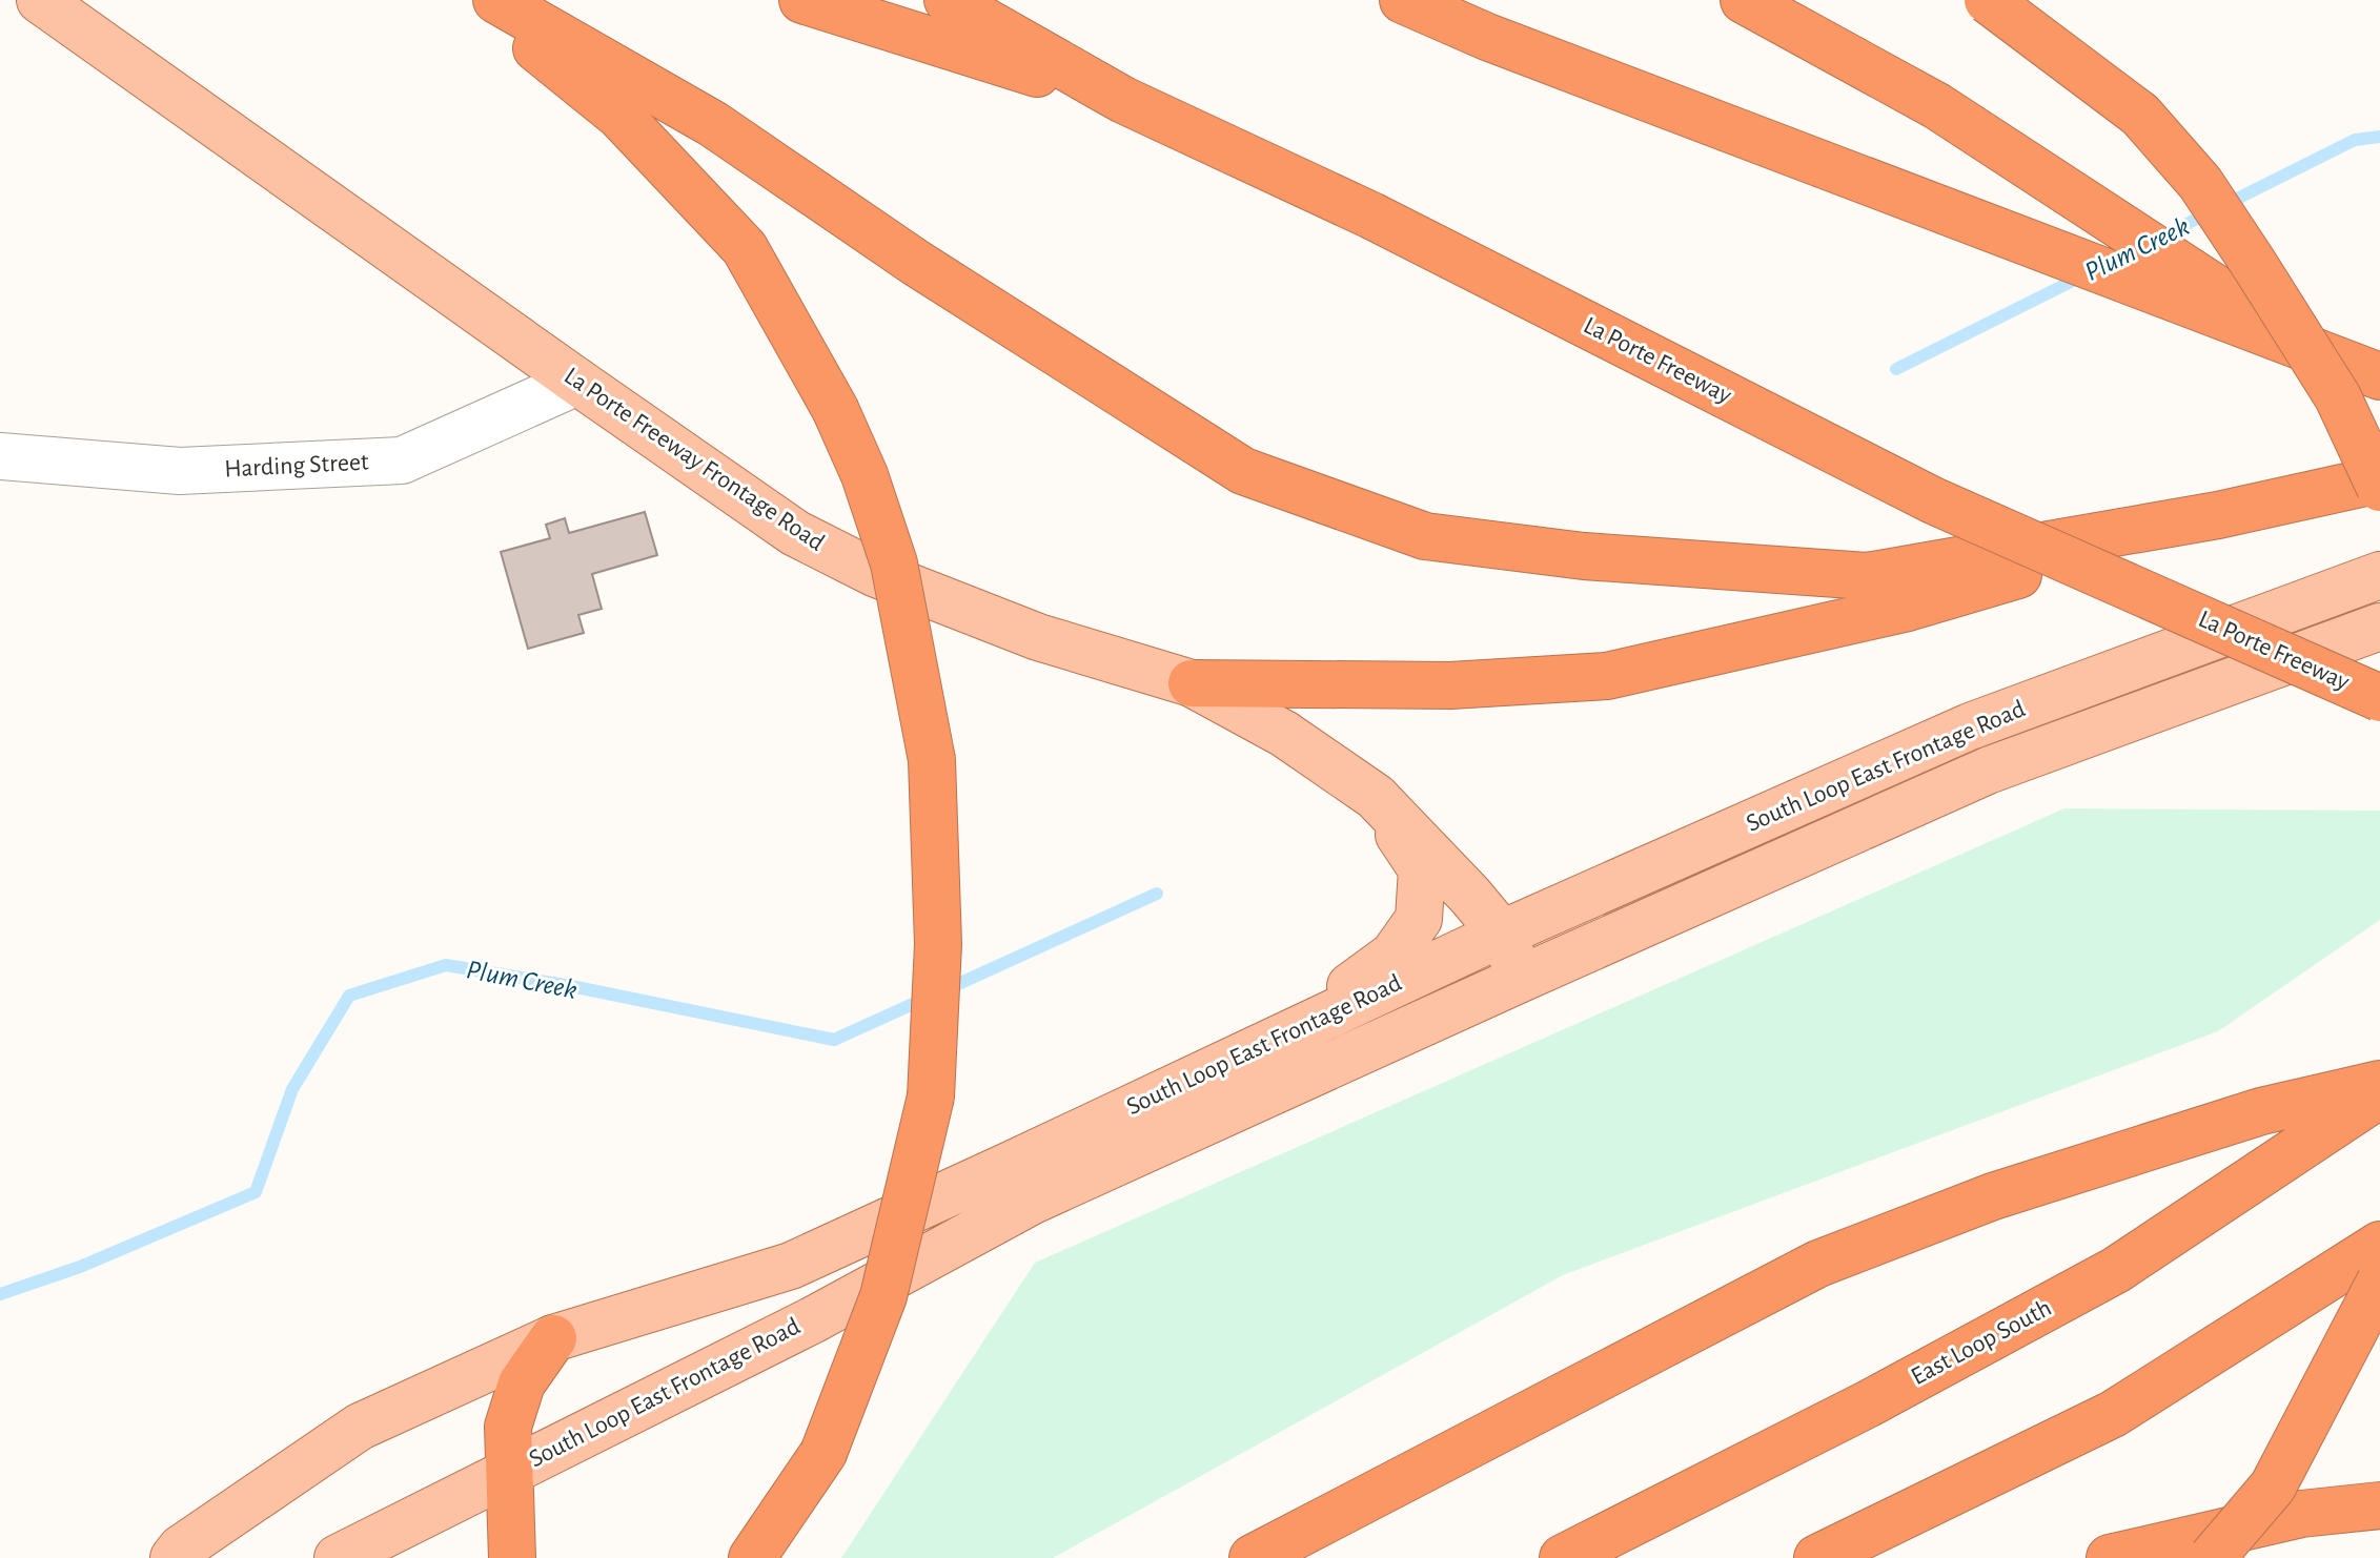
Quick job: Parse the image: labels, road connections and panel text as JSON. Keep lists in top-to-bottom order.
{
  "streets": {
    "highway": ["La Porte Freeway", "East Loop South"],
    "main road": ["La Porte Freeway Frontage Road", "South Loop East Frontage Road"],
    "street": ["Harding Street"]
  },
  "crossings": [
    ["La Porte Freeway Frontage Road", "Harding Street"],
    ["La Porte Freeway Frontage Road", "South Loop East Frontage Road"]
  ],
  "water": ["Plum Creek"]
}
